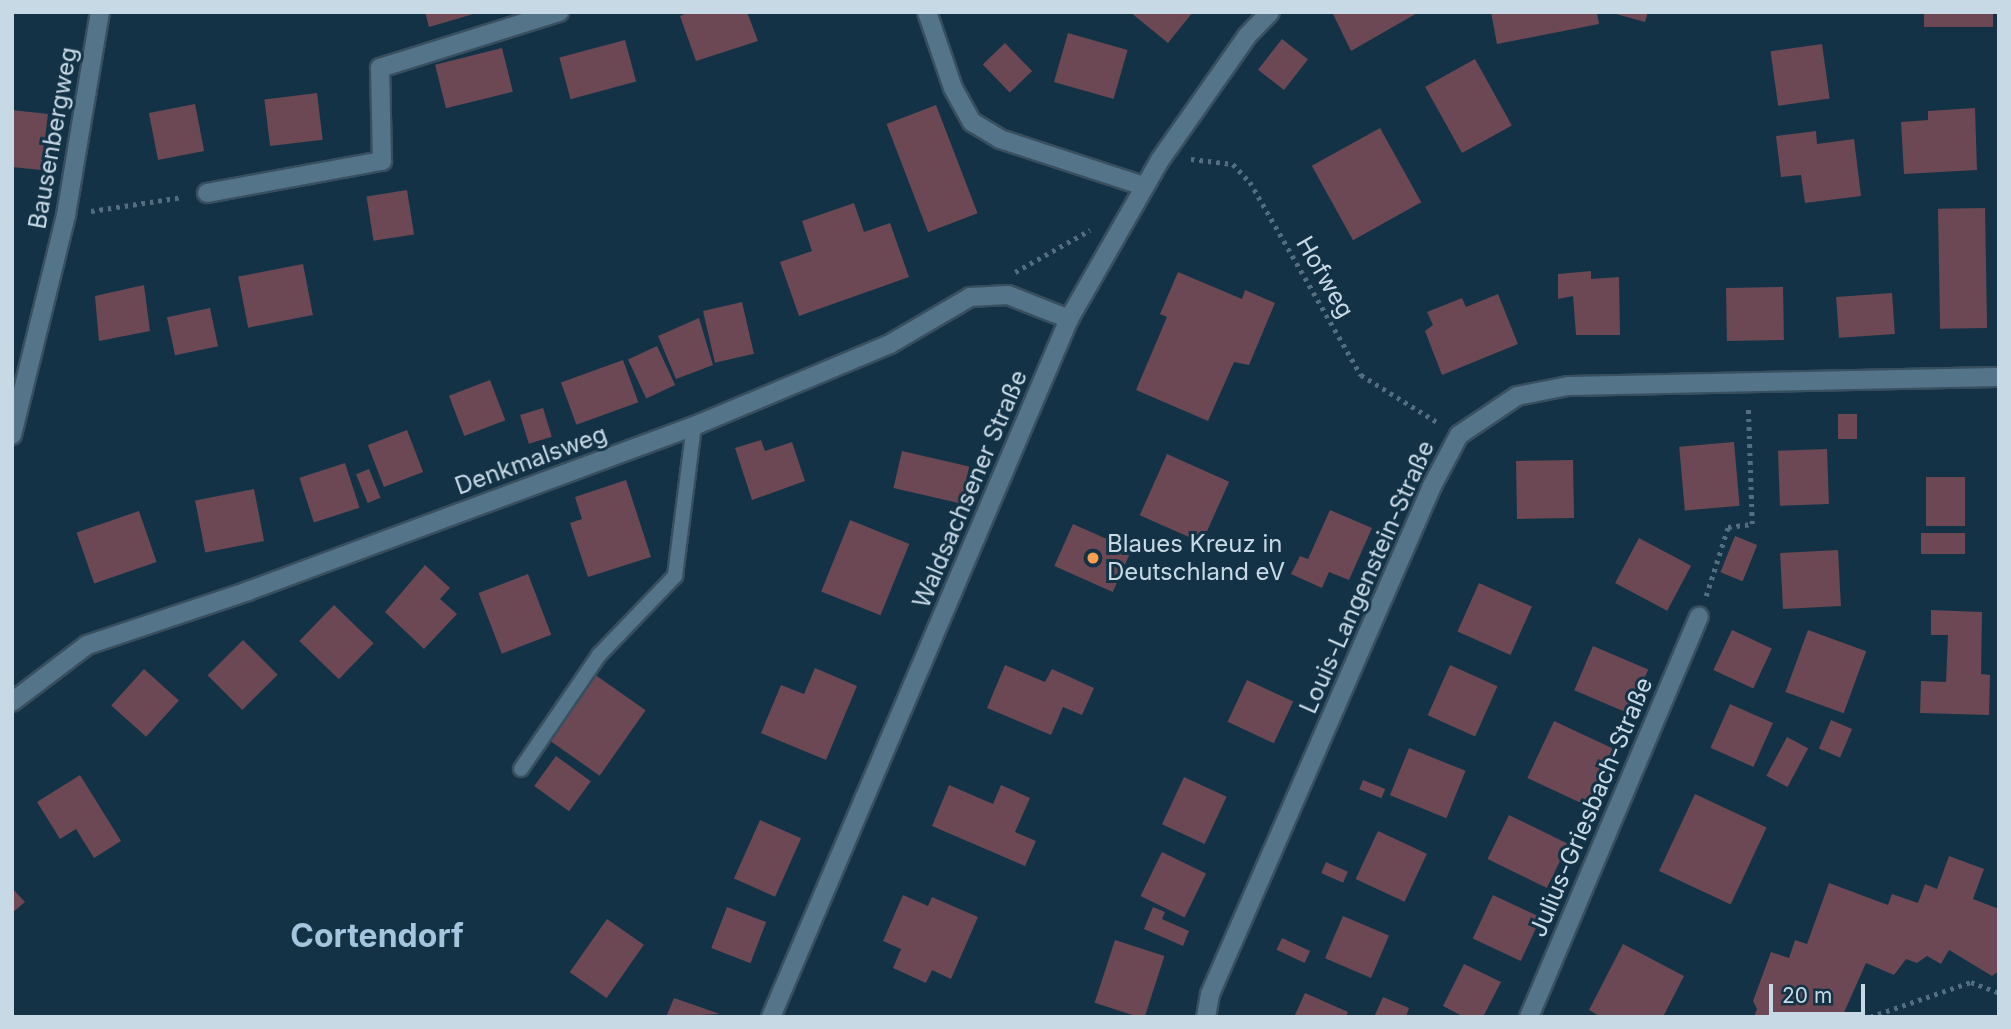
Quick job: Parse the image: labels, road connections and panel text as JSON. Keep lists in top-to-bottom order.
{
  "streets": {
    "street": [
      "Bausenbergweg",
      "Denkmalsweg",
      "Waldsachsener Straße",
      "Louis-Langenstein-Straße",
      "Julius-Griesbach-Straße"
    ],
    "path": ["Hofweg"]
  },
  "crossings": [
    ["Hofweg", "Waldsachsener Straße"],
    ["Hofweg", "Louis-Langenstein-Straße"],
    ["Denkmalsweg", "Waldsachsener Straße"]
  ],
  "districts": ["Cortendorf"],
  "places": ["Blaues Kreuz in Deutschland eV"],
  "scale_bar": "20 m"
}
